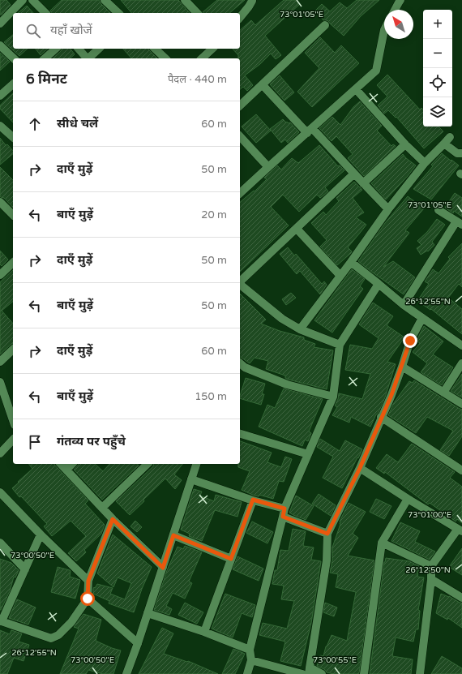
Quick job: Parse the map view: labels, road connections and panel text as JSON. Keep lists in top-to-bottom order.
{
  "north": "top left",
  "page": {
    "map_buttons": ["+", "−"],
    "search": "यहाँ खोजें",
    "heading": ["6 मिनट", "पैदल · 440 m"],
    "list": [
      ["सीधे चलें", "60 m"],
      ["दाएँ मुड़ें", "50 m"],
      ["बाएँ मुड़ें", "20 m"],
      ["दाएँ मुड़ें", "50 m"],
      ["बाएँ मुड़ें", "50 m"],
      ["दाएँ मुड़ें", "60 m"],
      ["बाएँ मुड़ें", "150 m"],
      "गंतव्य पर पहुँचे"
    ]
  },
  "coordinates": [
    "73°01'05\"E",
    "26°12'55\"N",
    "73°01'00\"E",
    "73°00'50\"E",
    "26°12'50\"N",
    "73°00'55\"E"
  ]
}
